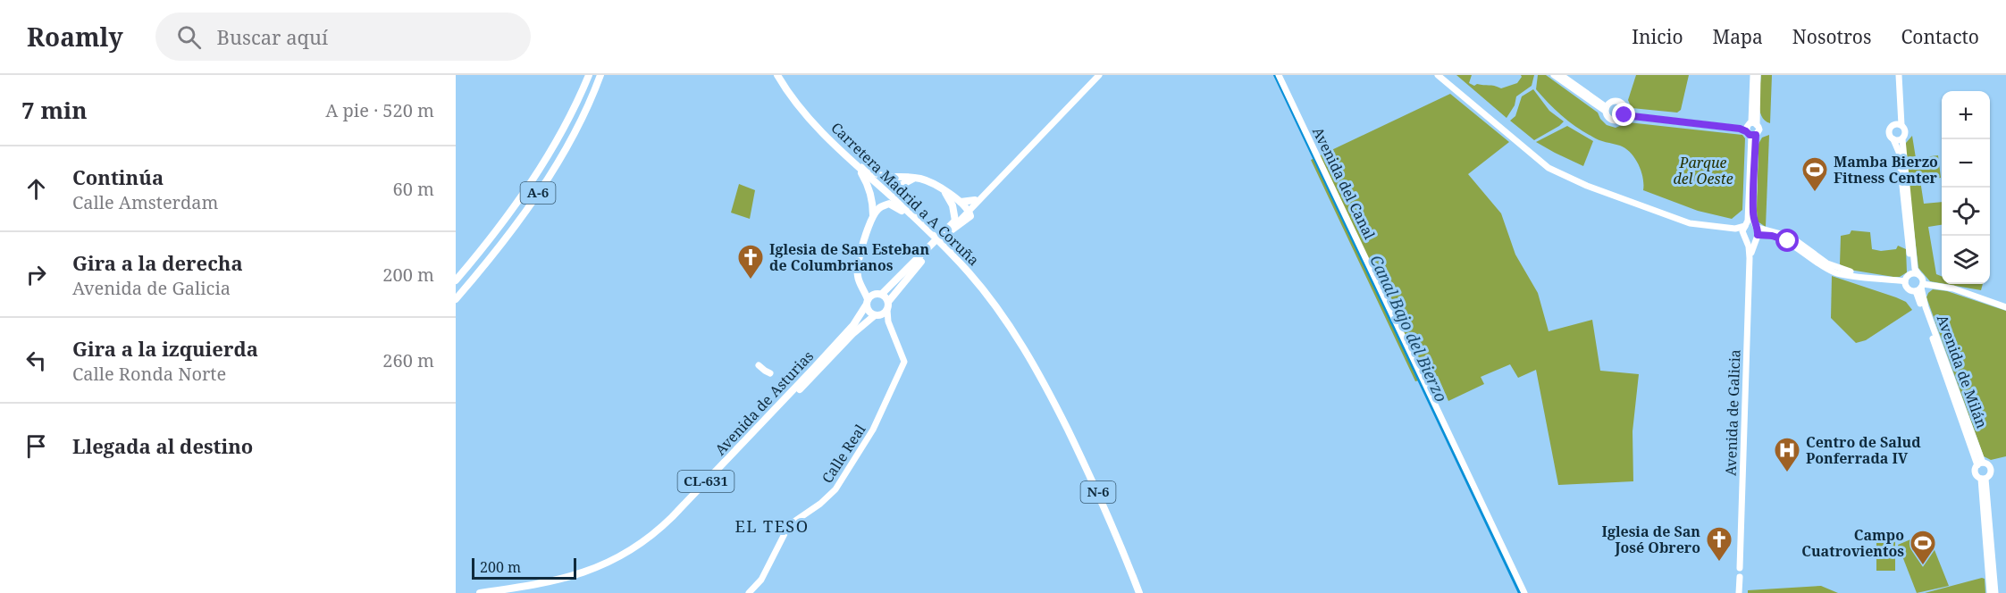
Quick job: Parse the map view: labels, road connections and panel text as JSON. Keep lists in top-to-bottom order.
{
  "streets": {
    "highway": ["A-6", "Carretera Madrid a A Coruña", "N-6"],
    "main road": ["Avenida de Asturias", "CL-631"],
    "street": [
      "Avenida del Canal",
      "Avenida de Milán",
      "Avenida de Galicia",
      "Calle Real"
    ]
  },
  "crossings": [
    ["Avenida de Asturias", "CL-631"]
  ],
  "districts": ["EL TESO"],
  "water": ["Canal Bajo del Bierzo"],
  "parks": ["Parque del Oeste"],
  "places": {
    "sports": ["Mamba Bierzo Fitness Center", "Campo Cuatrovientos"],
    "church": ["Iglesia de San Esteban de Columbrianos", "Iglesia de San José Obrero"],
    "hospital": ["Centro de Salud Ponferrada IV"]
  },
  "scale_bar": "200 m",
  "page": {
    "header": "Roamly",
    "search": "Buscar aquí",
    "nav": [
      "Inicio",
      "Mapa",
      "Nosotros",
      "Contacto"
    ],
    "heading": ["7 min", "A pie · 520 m"],
    "map_buttons": ["+", "−"],
    "list": [
      ["Continúa", "Calle Amsterdam", "60 m"],
      ["Gira a la derecha", "Avenida de Galicia", "200 m"],
      ["Gira a la izquierda", "Calle Ronda Norte", "260 m"],
      "Llegada al destino"
    ],
    "scale": "200 m"
  }
}
